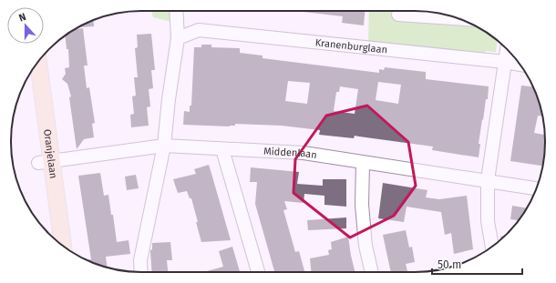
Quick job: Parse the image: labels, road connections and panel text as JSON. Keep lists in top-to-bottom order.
{
  "streets": {
    "main road": ["Oranjelaan"],
    "street": ["Kranenburglaan", "Middenlaan"]
  },
  "crossings": [
    ["Oranjelaan", "Middenlaan"]
  ],
  "scale_bar": "50 m",
  "north": "top"
}
